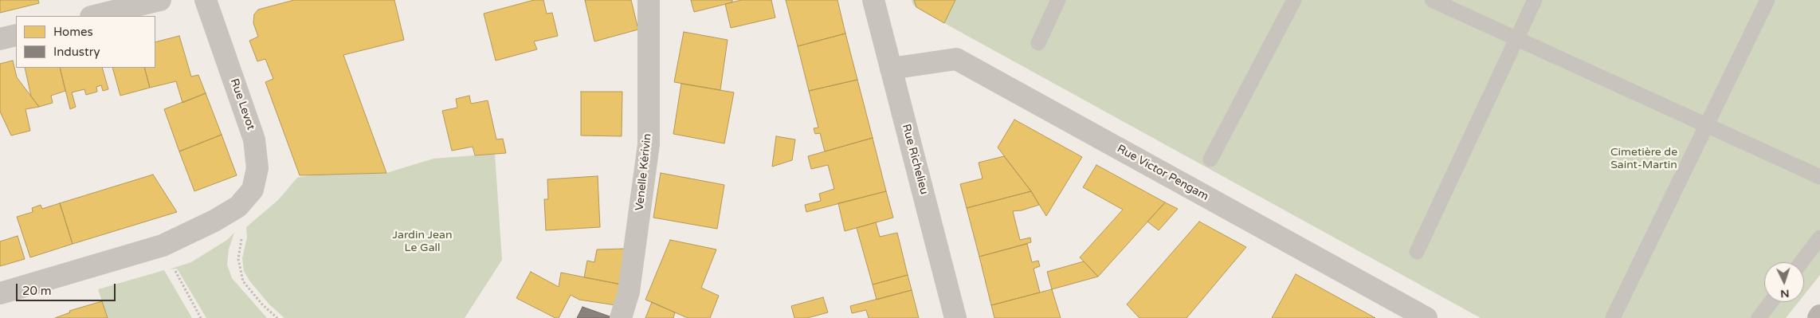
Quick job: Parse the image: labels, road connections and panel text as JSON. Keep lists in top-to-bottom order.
{
  "streets": {
    "street": [
      "Rue Levot",
      "Rue Richelieu",
      "Venelle Kérivin",
      "Rue Victor Pengam"
    ]
  },
  "crossings": [
    ["Rue Richelieu", "Rue Victor Pengam"]
  ],
  "parks": ["Cimetière de Saint-Martin", "Jardin Jean Le Gall"],
  "legend": ["Homes", "Industry"],
  "scale_bar": "20 m",
  "north": "bottom"
}
